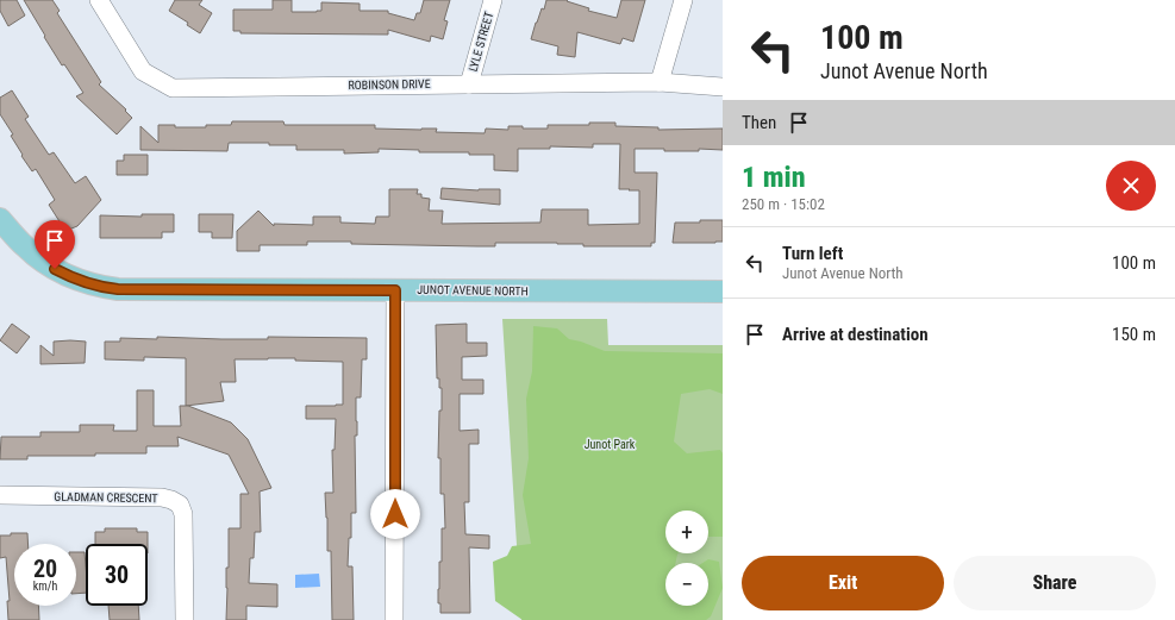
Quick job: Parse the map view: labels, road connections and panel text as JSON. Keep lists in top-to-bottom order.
{
  "streets": {
    "main road": ["JUNOT AVENUE NORTH"],
    "street": ["LYLE STREET", "ROBINSON DRIVE", "GLADMAN CRESCENT"]
  },
  "crossings": [
    ["LYLE STREET", "ROBINSON DRIVE"]
  ],
  "parks": ["Junot Park"],
  "page": {
    "turn": ["100 m", "Junot Avenue North"],
    "then": "Then",
    "heading": ["1 min", "250 m · 15:02"],
    "list": [
      {
        "name": "Turn left",
        "note": "Junot Avenue North",
        "value": "100 m"
      },
      {
        "name": "Arrive at destination",
        "value": "150 m"
      }
    ],
    "map_buttons": ["+", "−"],
    "speed": "20 km/h",
    "limit": "30",
    "buttons": ["Exit", "Share"]
  }
}
